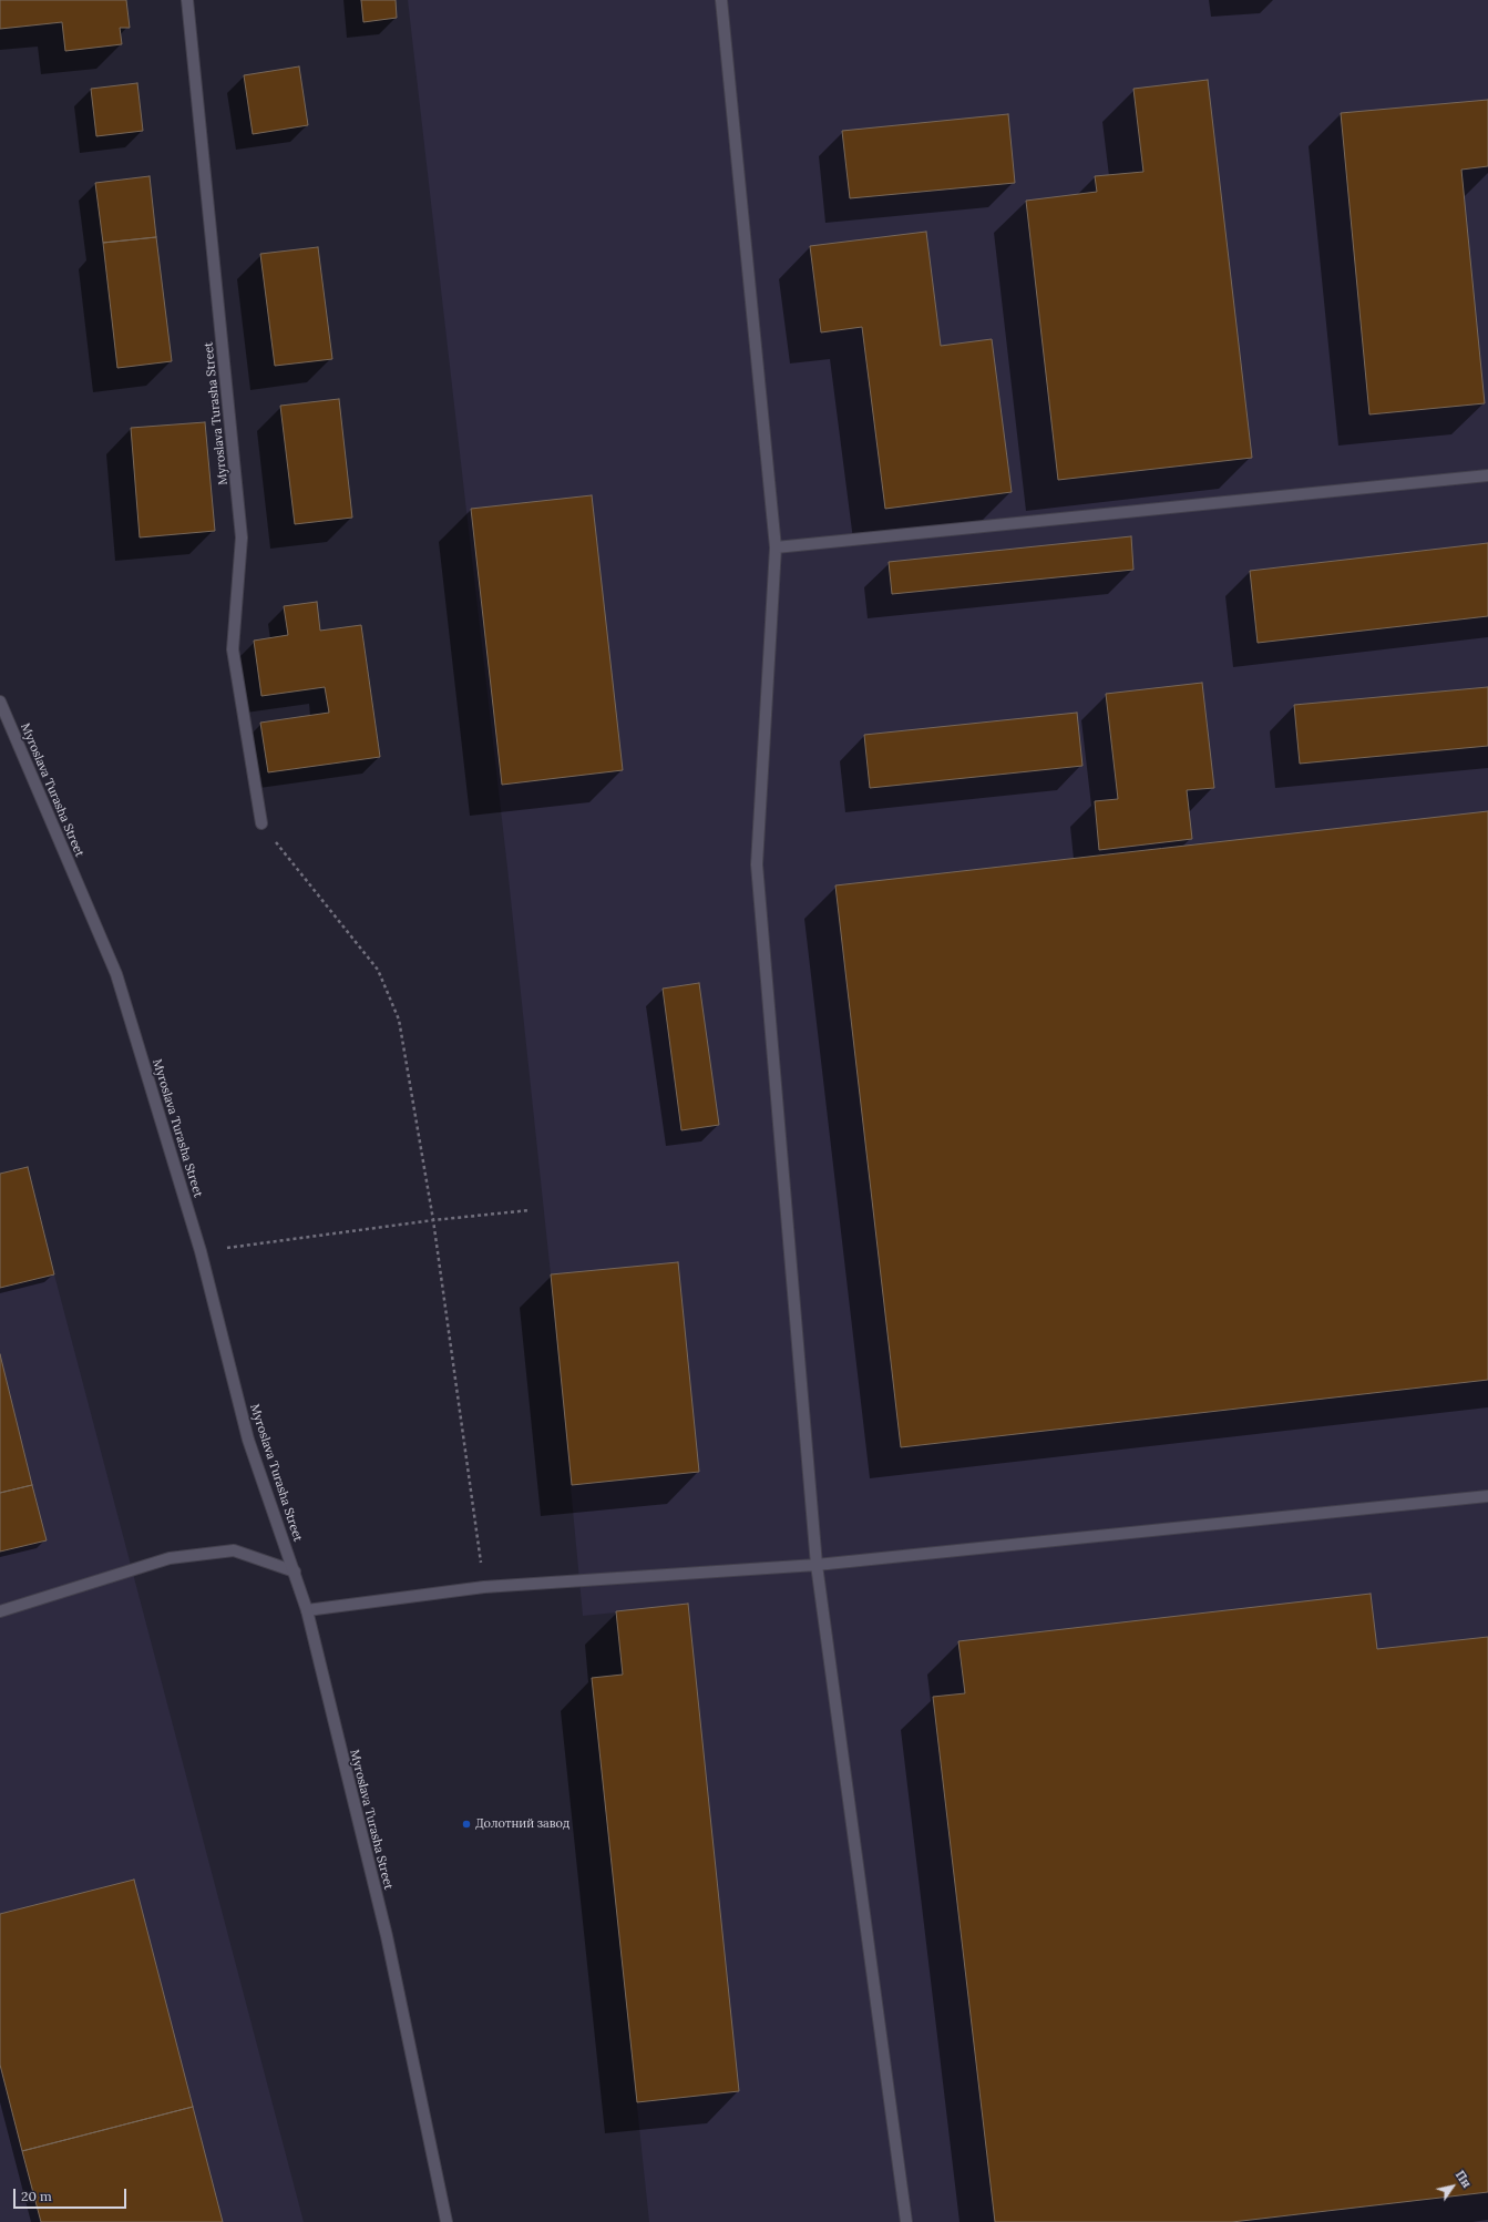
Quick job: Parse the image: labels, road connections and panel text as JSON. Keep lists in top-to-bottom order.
{
  "streets": {
    "street": ["Myroslava Turasha Street"]
  },
  "places": ["Долотний завод"],
  "scale_bar": "20 m",
  "north": "top right"
}
